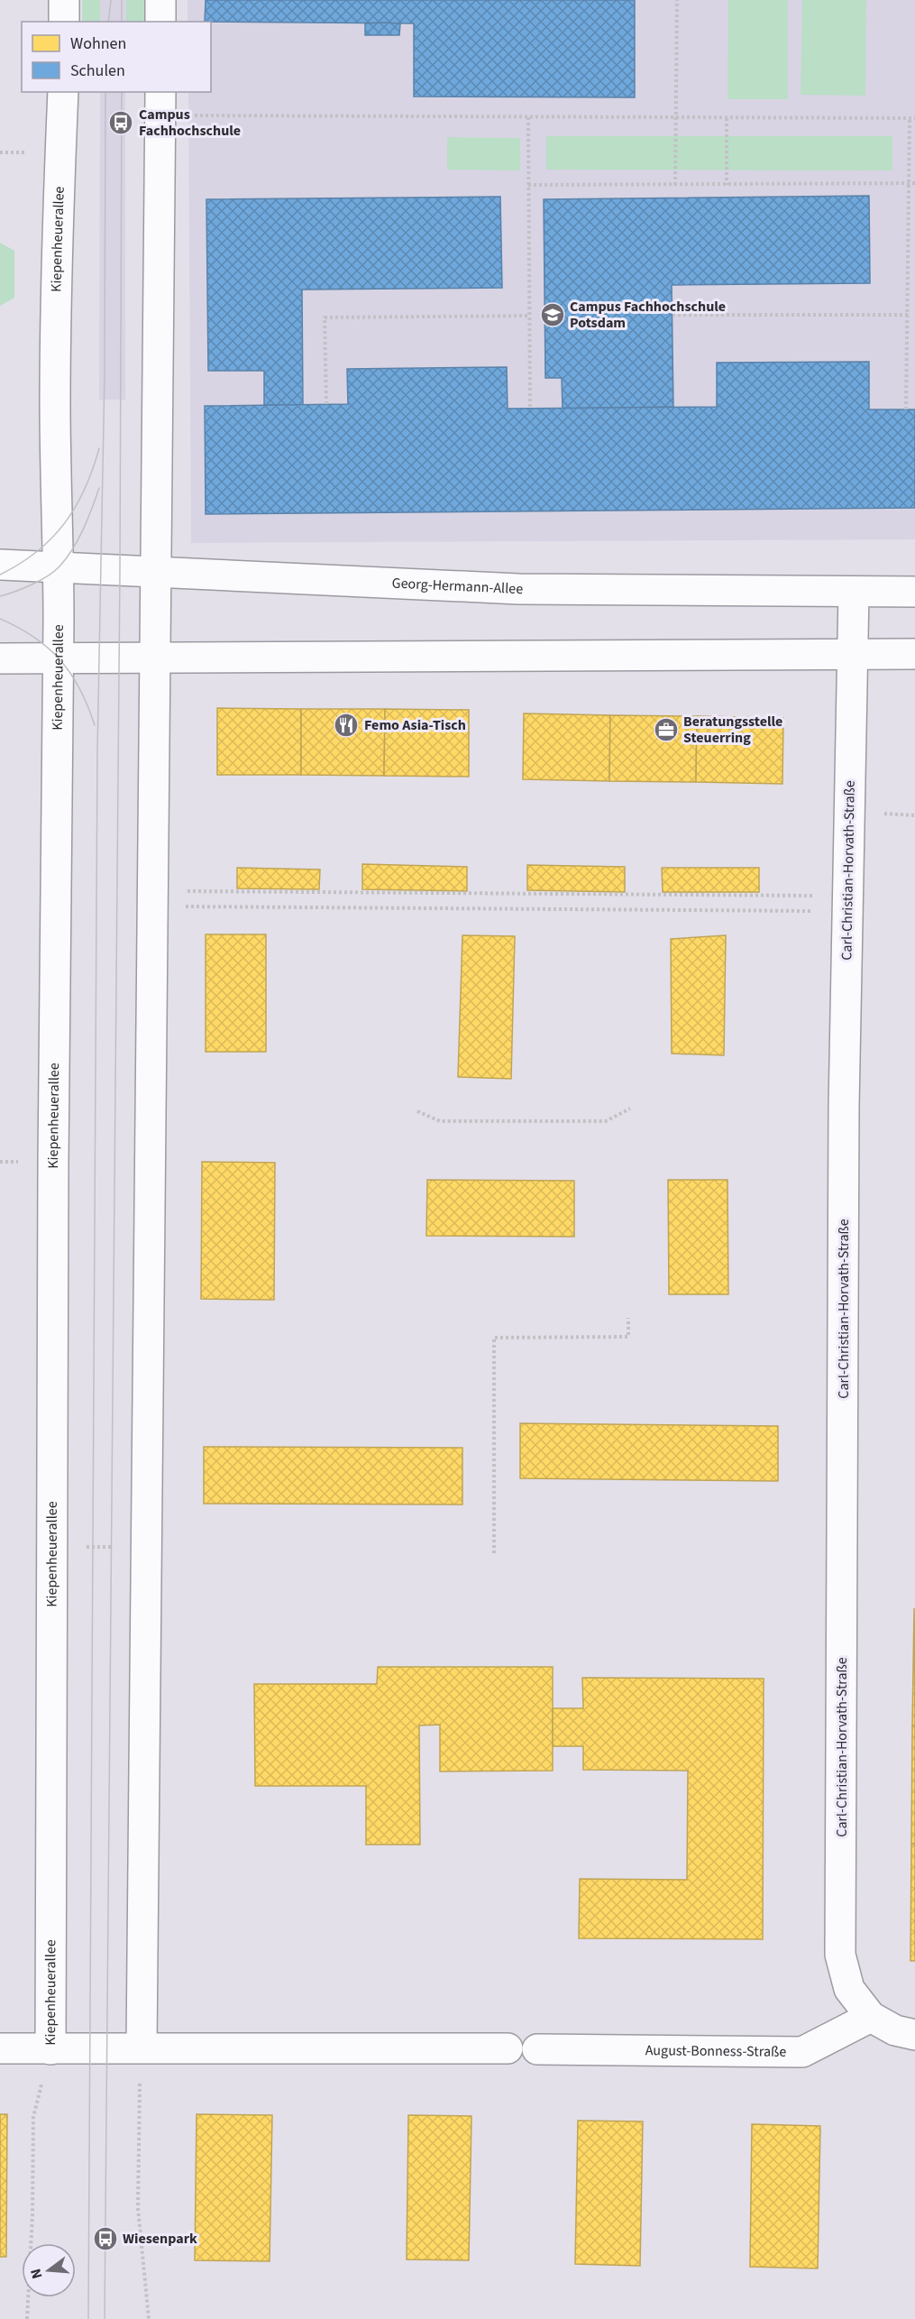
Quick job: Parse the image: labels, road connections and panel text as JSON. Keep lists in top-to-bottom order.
{
  "streets": {
    "street": [
      "Kiepenheuerallee",
      "Georg-Hermann-Allee",
      "Carl-Christian-Horvath-Straße",
      "August-Bonness-Straße"
    ]
  },
  "crossings": [
    ["Kiepenheuerallee", "Georg-Hermann-Allee"],
    ["Georg-Hermann-Allee", "Carl-Christian-Horvath-Straße"],
    ["Carl-Christian-Horvath-Straße", "August-Bonness-Straße"]
  ],
  "places": {
    "bus stop": ["Campus Fachhochschule", "Wiesenpark"],
    "school or university": ["Campus Fachhochschule Potsdam"],
    "restaurant": ["Femo Asia-Tisch"],
    "office": ["Beratungsstelle Steuerring"]
  },
  "legend": ["Wohnen", "Schulen"],
  "north": "left"
}
